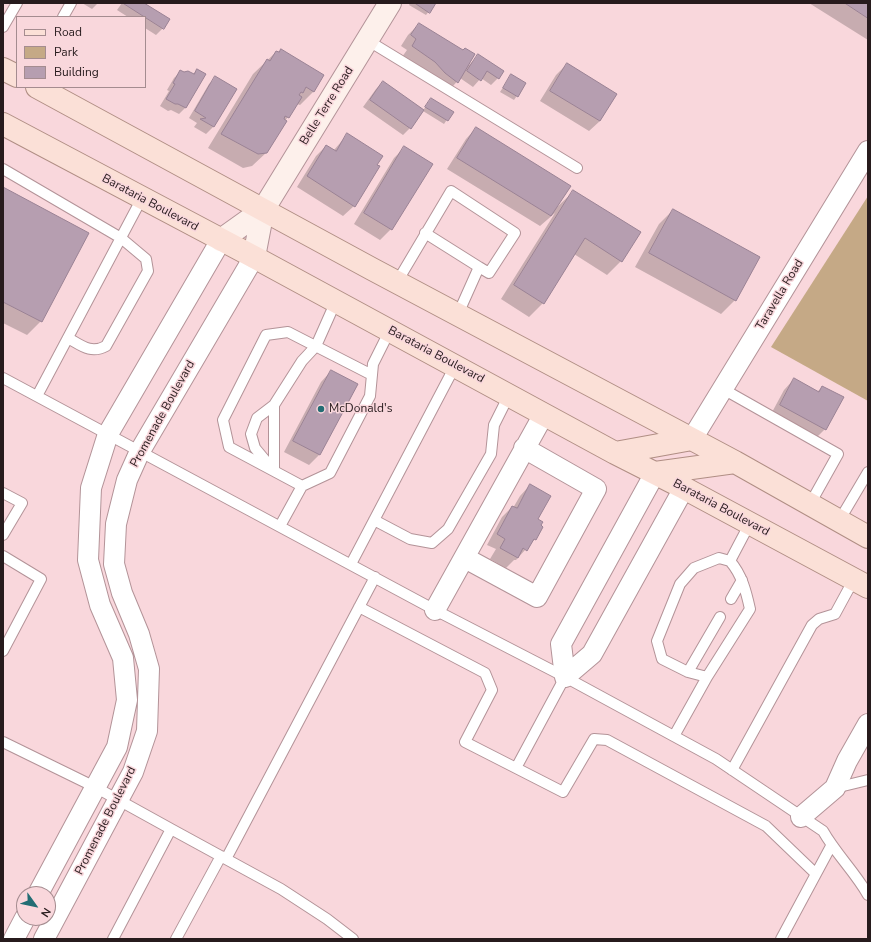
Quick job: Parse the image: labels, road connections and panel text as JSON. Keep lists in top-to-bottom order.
{
  "streets": {
    "main road": ["Barataria Boulevard"],
    "street": ["Belle Terre Road", "Taravella Road", "Promenade Boulevard"]
  },
  "crossings": [
    ["Barataria Boulevard", "Promenade Boulevard"]
  ],
  "places": ["McDonald's"],
  "legend": ["Road", "Park", "Building"],
  "north": "bottom right"
}
